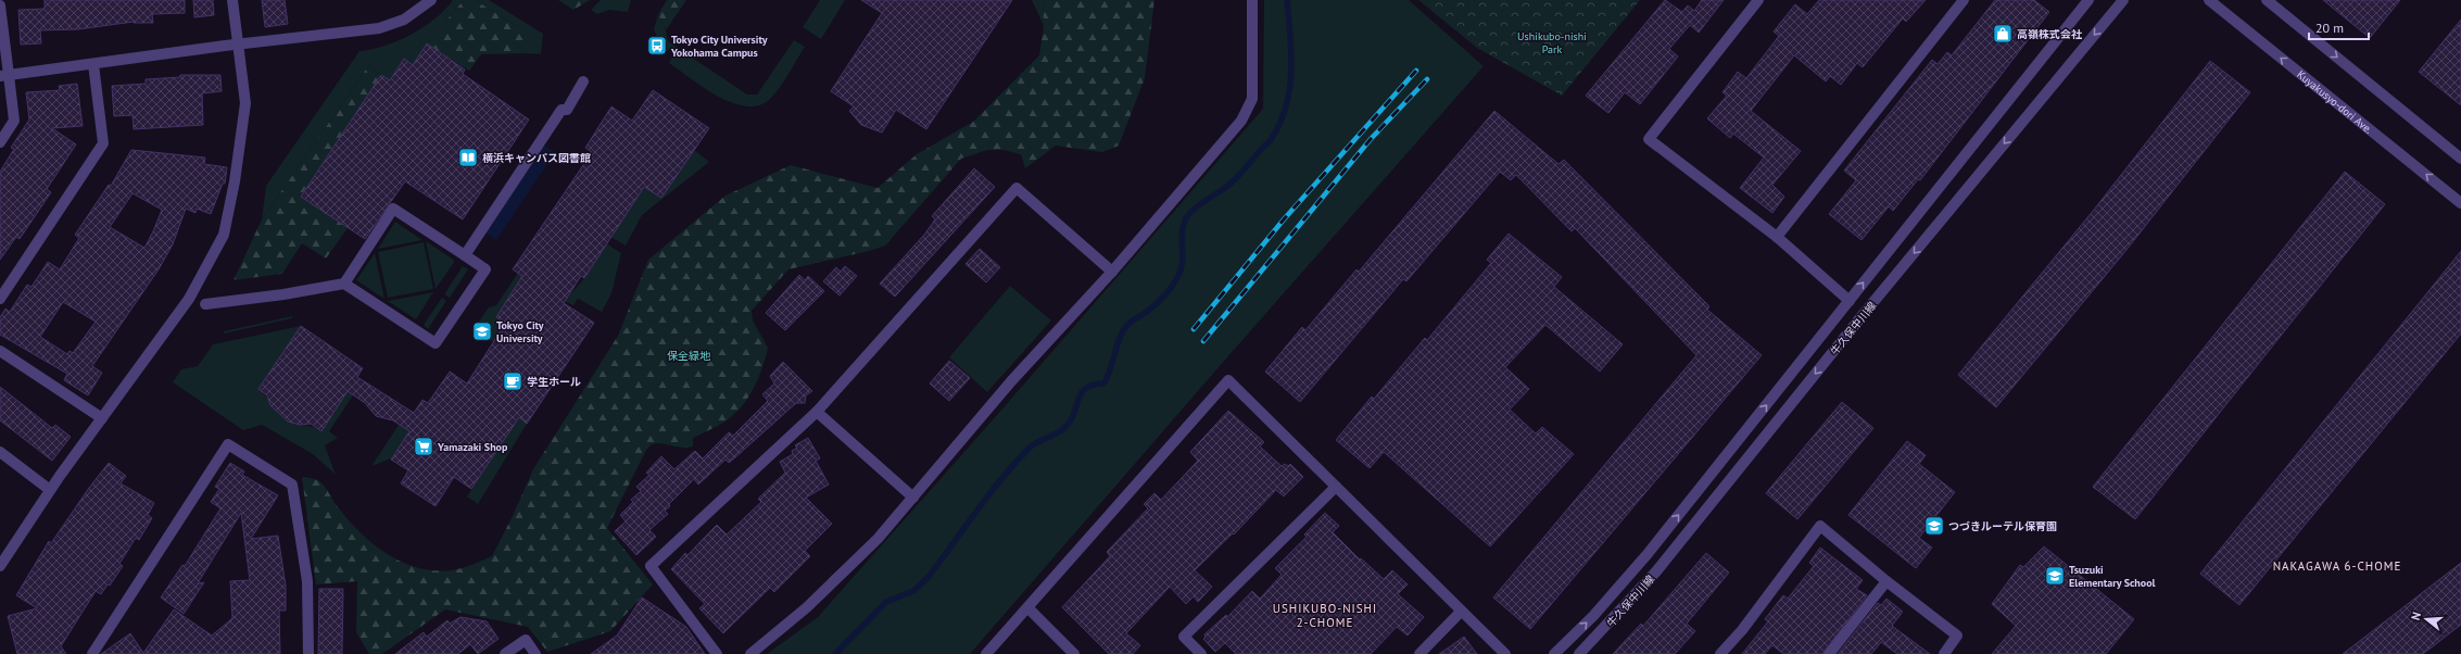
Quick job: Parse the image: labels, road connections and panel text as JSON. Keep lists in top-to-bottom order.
{
  "streets": {
    "street": ["Kuyakusyo-dori Ave.", "牛久保中川線"]
  },
  "districts": ["NAKAGAWA 6-CHOME", "USHIKUBO-NISHI 2-CHOME"],
  "parks": ["Ushikubo-nishi Park", "保全緑地"],
  "places": {
    "shop": ["高嶺株式会社"],
    "bus stop": ["Tokyo City University Yokohama Campus"],
    "library": ["横浜キャンパス図書館"],
    "school or university": ["Tokyo City University", "つづきルーテル保育園", "Tsuzuki Elementary School"],
    "cafe": ["学生ホール"],
    "supermarket": ["Yamazaki Shop"]
  },
  "scale_bar": "20 m",
  "north": "left"
}
